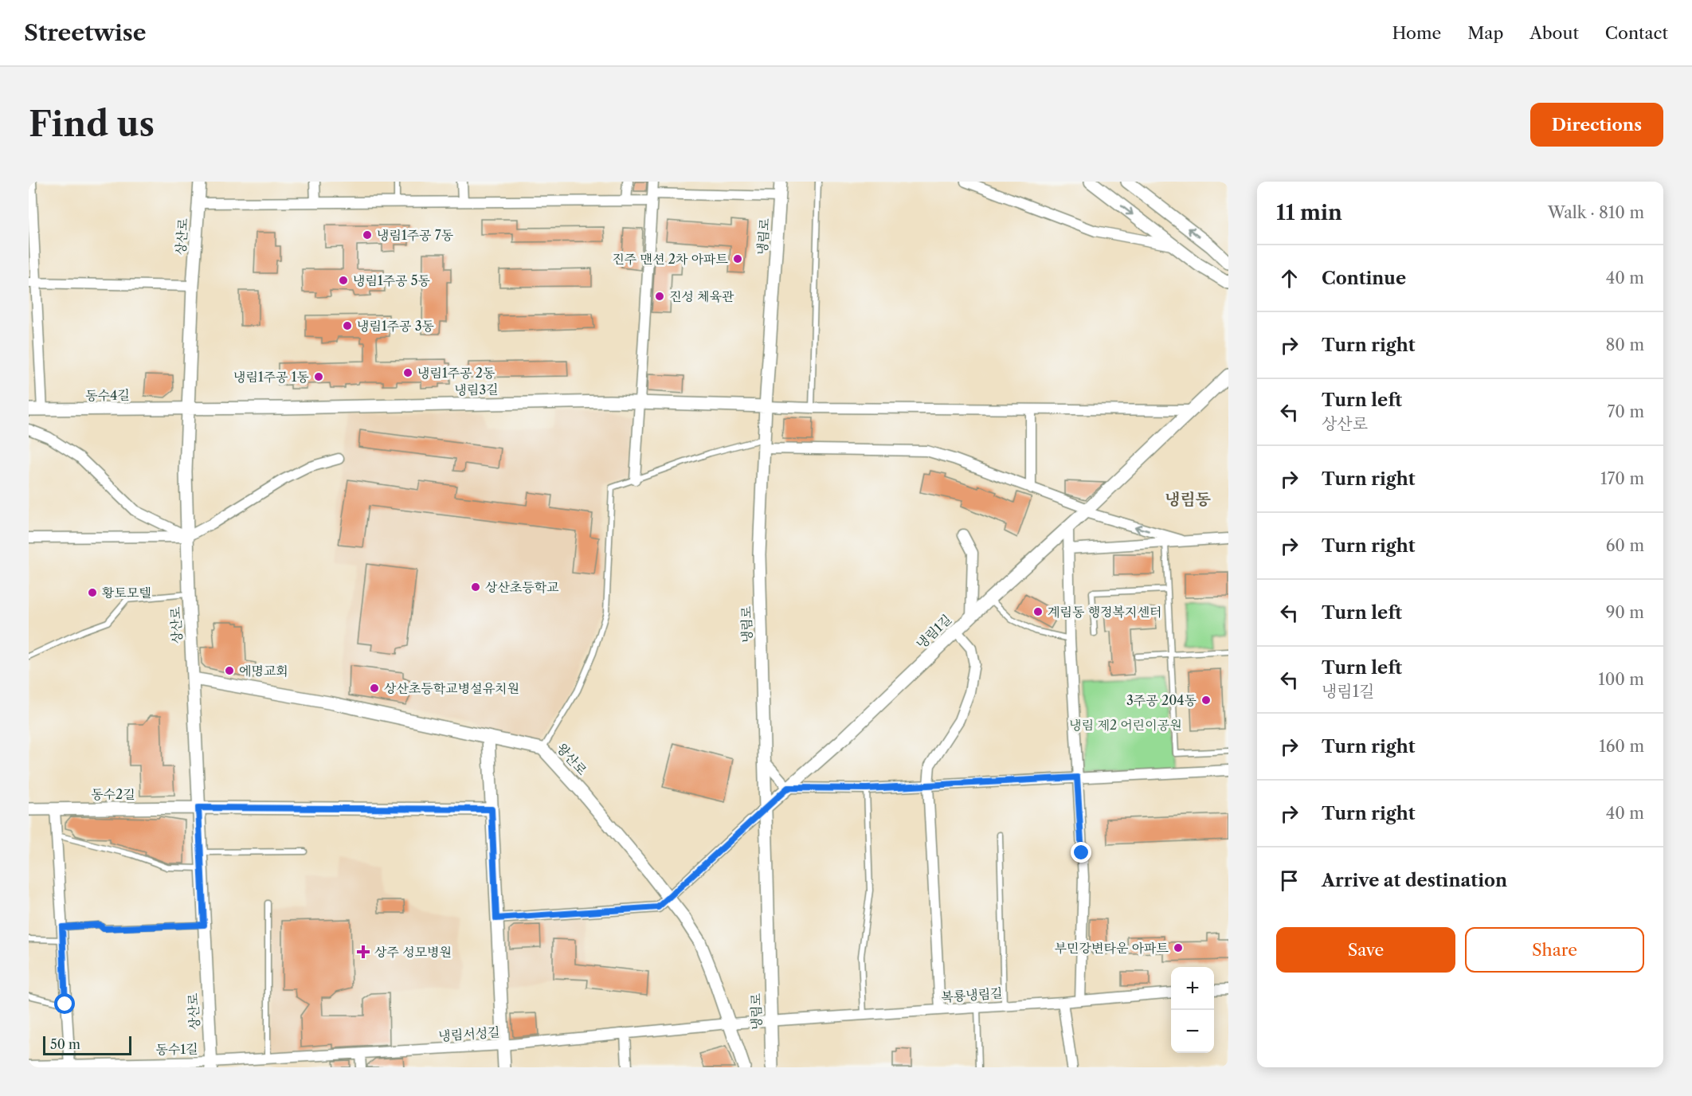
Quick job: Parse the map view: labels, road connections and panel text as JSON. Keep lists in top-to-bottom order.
{
  "streets": {
    "street": [
      "상산로",
      "냉림로",
      "냉림3길",
      "동수4길",
      "냉림1길",
      "왕산로",
      "동수2길",
      "복룡냉림길",
      "냉림서성길",
      "동수1길"
    ]
  },
  "crossings": [
    ["상산로", "냉림3길"],
    ["상산로", "동수4길"],
    ["상산로", "왕산로"],
    ["상산로", "동수2길"],
    ["상산로", "냉림서성길"],
    ["상산로", "동수1길"],
    ["냉림로", "냉림3길"],
    ["냉림로", "냉림1길"],
    ["냉림로", "복룡냉림길"],
    ["냉림3길", "동수4길"],
    ["냉림1길", "왕산로"],
    ["왕산로", "복룡냉림길"],
    ["왕산로", "냉림서성길"],
    ["복룡냉림길", "냉림서성길"],
    ["냉림서성길", "동수1길"]
  ],
  "districts": ["냉림동"],
  "parks": ["냉림 제2 어린이공원"],
  "places": {
    "other": [
      "냉림1주공 7동",
      "진주 맨션 2차 아파트",
      "냉림1주공 5동",
      "진성 체육관",
      "냉림1주공 3동",
      "냉림1주공 2동",
      "냉림1주공 1동",
      "상산초등학교",
      "황토모텔",
      "계림동 행정복지센터",
      "에명교회",
      "상산초등학교병설유치원",
      "3주공 204동",
      "부민강변타운 아파트"
    ],
    "health": ["상주 성모병원"]
  },
  "scale_bar": "50 m",
  "page": {
    "header": "Streetwise",
    "nav": [
      "Home",
      "Map",
      "About",
      "Contact"
    ],
    "buttons": [
      "Directions",
      ["Save", "Share"]
    ],
    "title": "Find us",
    "heading": ["11 min", "Walk · 810 m"],
    "list": [
      ["Continue", "40 m"],
      ["Turn right", "80 m"],
      ["Turn left", "상산로", "70 m"],
      ["Turn right", "170 m"],
      ["Turn right", "60 m"],
      ["Turn left", "90 m"],
      ["Turn left", "냉림1길", "100 m"],
      ["Turn right", "160 m"],
      ["Turn right", "40 m"],
      "Arrive at destination"
    ],
    "map_buttons": ["+", "−"],
    "scale": "50 m"
  }
}
